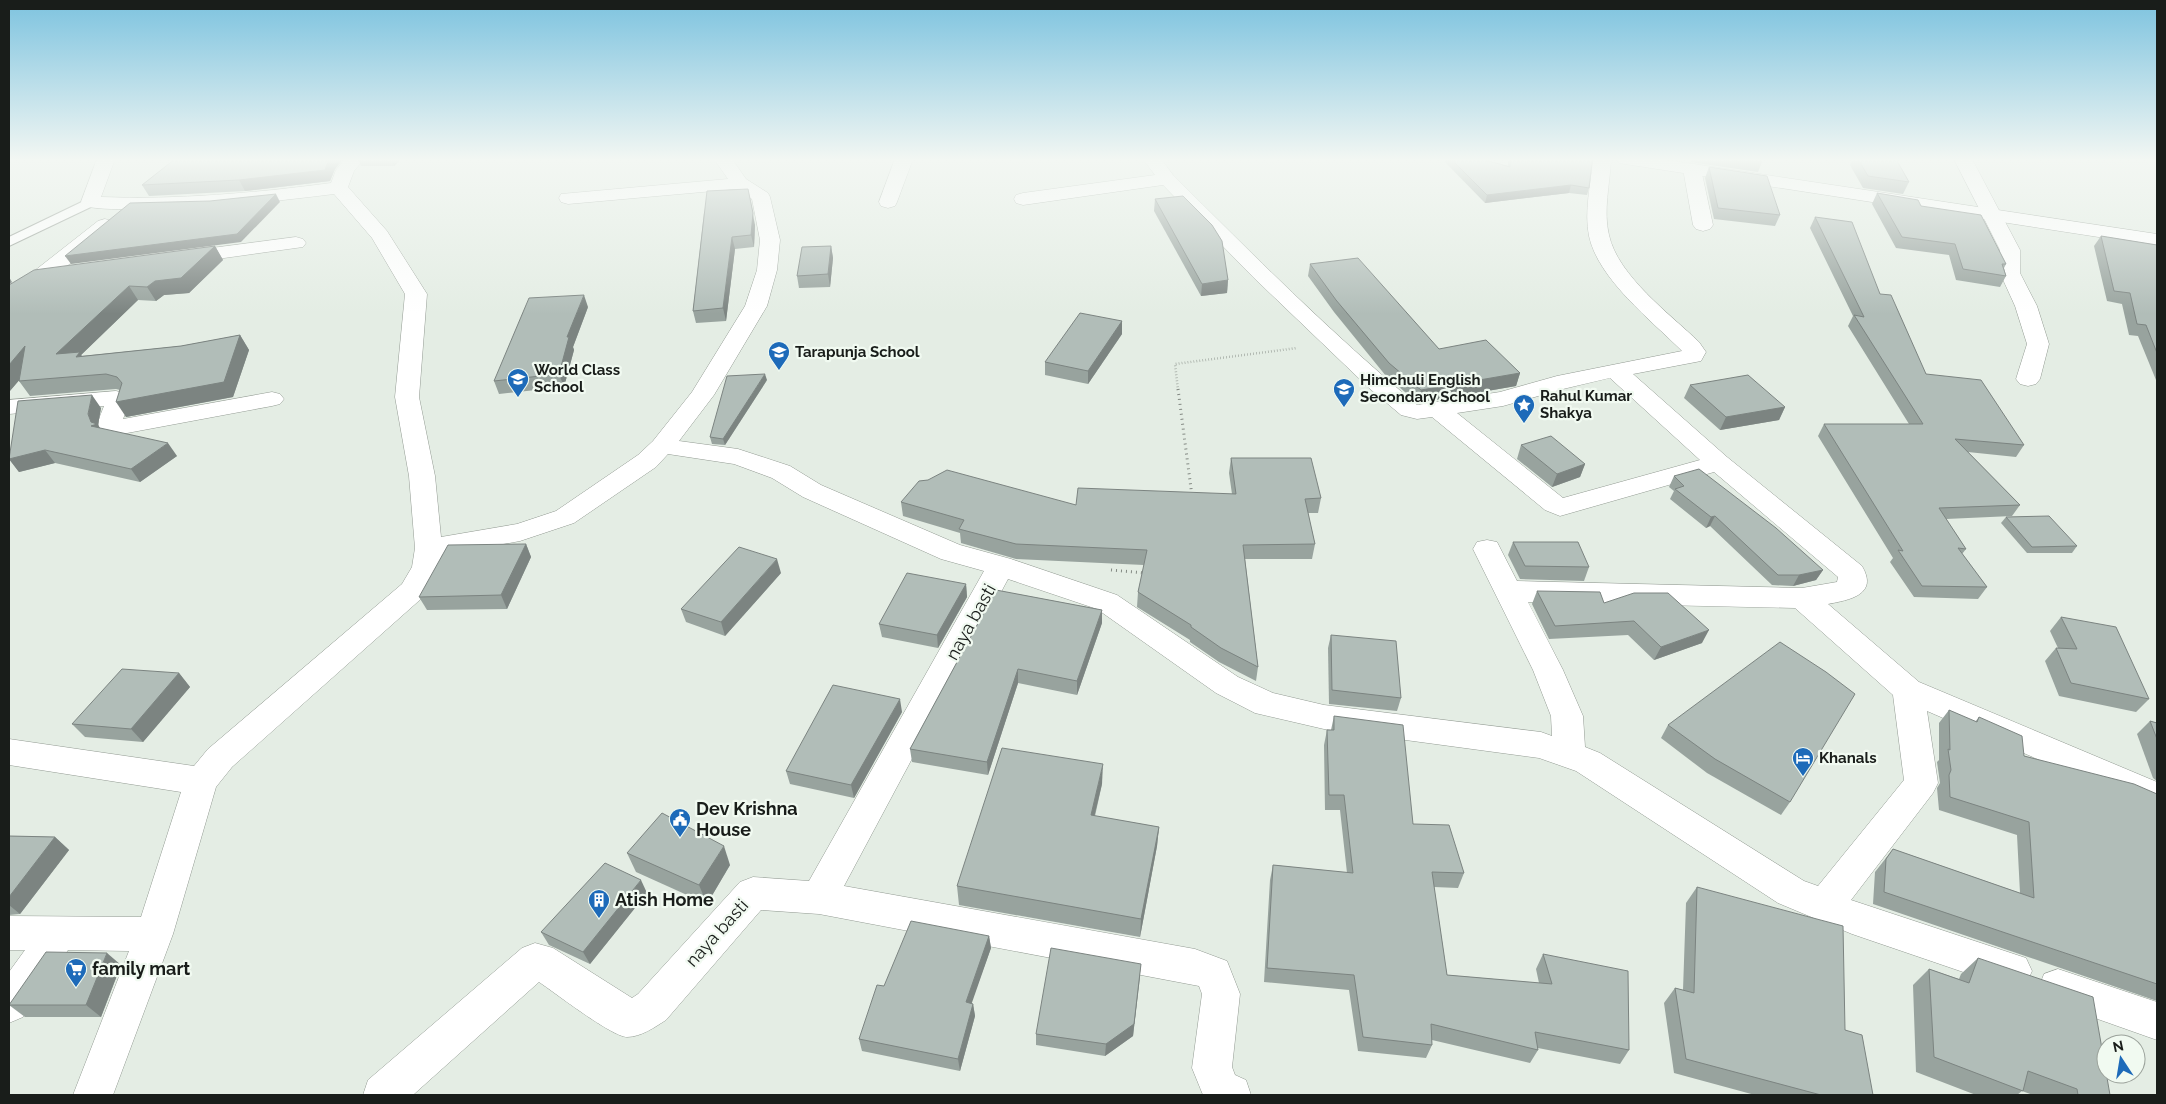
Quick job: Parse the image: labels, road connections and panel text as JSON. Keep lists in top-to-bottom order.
{
  "streets": {
    "street": ["naya basti"]
  },
  "places": {
    "school or university": ["Tarapunja School", "World Class School", "Himchuli English Secondary School"],
    "place": ["Rahul Kumar Shakya"],
    "hotel": ["Khanals"],
    "public building": ["Dev Krishna House"],
    "building": ["Atish Home"],
    "supermarket": ["family mart"]
  },
  "north": "top"
}
